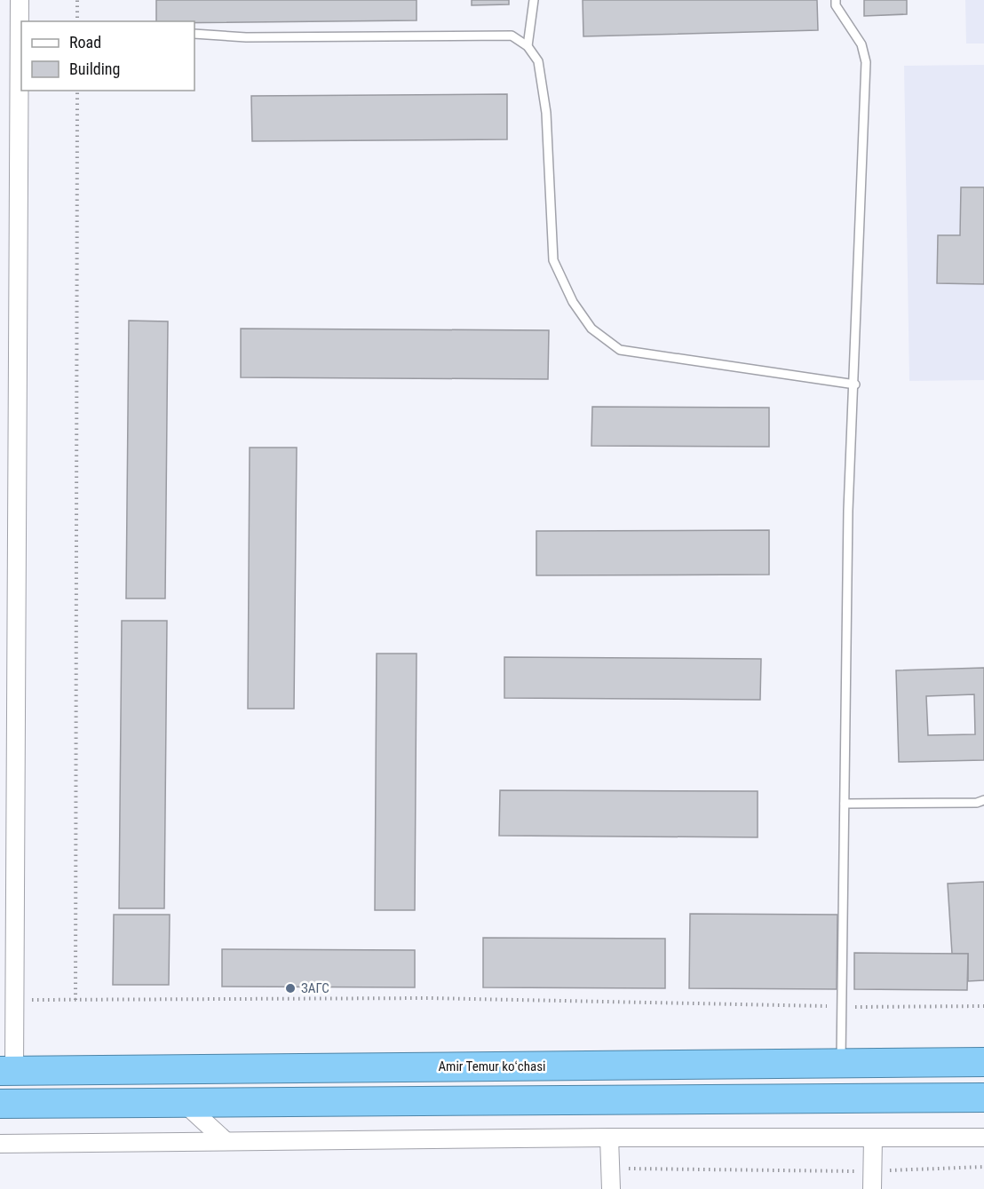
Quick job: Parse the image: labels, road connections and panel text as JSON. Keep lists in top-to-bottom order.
{
  "streets": {
    "highway": ["Amir Temur koʻchasi"]
  },
  "places": ["ЗАГС"],
  "legend": ["Road", "Building"]
}
